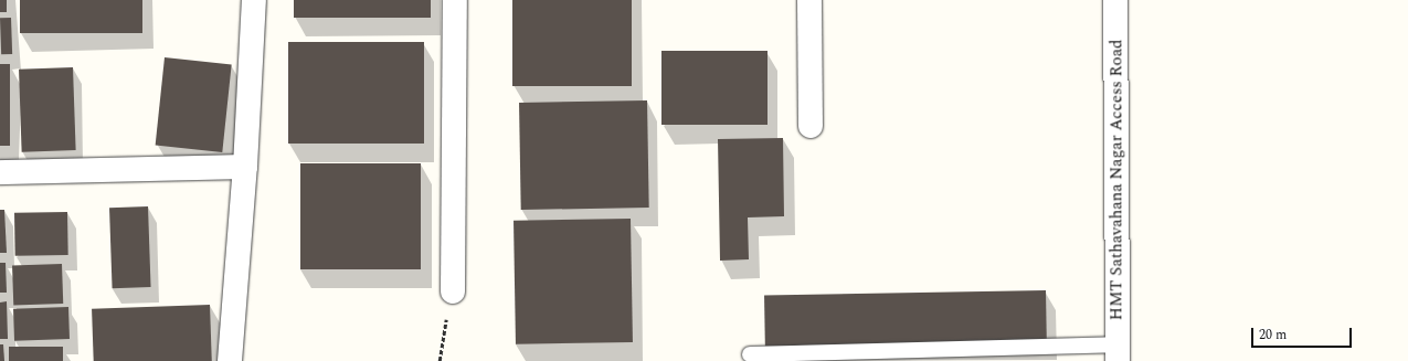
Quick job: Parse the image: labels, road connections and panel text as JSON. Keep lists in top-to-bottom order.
{
  "streets": {
    "street": ["HMT Sathavahana Nagar Access Road"]
  },
  "scale_bar": "20 m"
}
